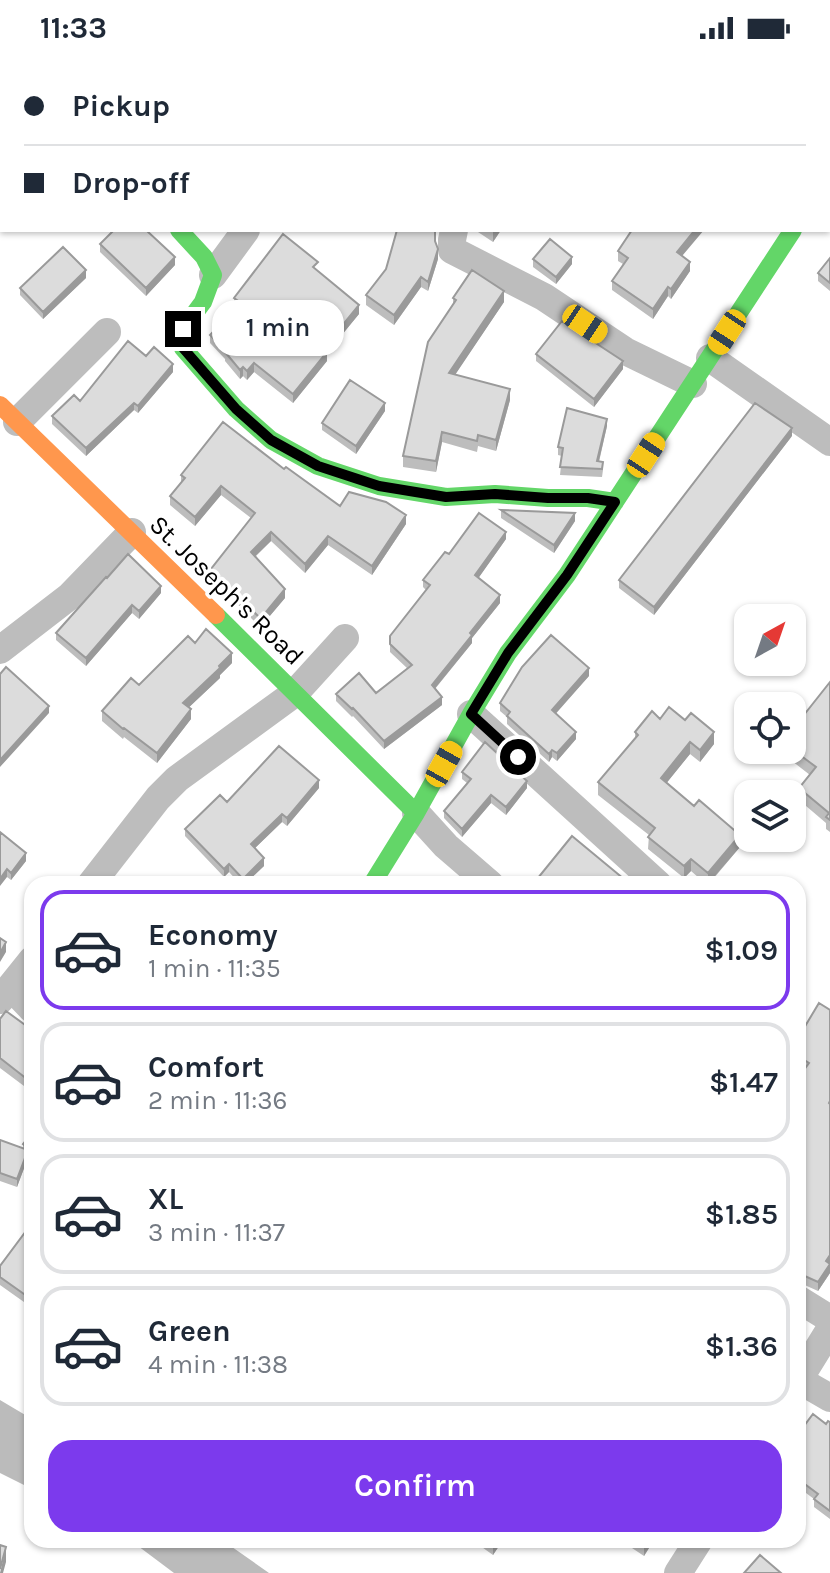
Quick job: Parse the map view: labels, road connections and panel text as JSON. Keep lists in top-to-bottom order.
{
  "streets": {
    "street": ["St. Joseph's Road"]
  },
  "north": "top right",
  "page": {
    "status": "11:33",
    "banner": ["Pickup", "Drop-off"],
    "bubble": "1 min",
    "list": [
      {
        "name": "Economy",
        "note": "1 min · 11:35",
        "value": "$1.09"
      },
      {
        "name": "Comfort",
        "note": "2 min · 11:36",
        "value": "$1.47"
      },
      {
        "name": "XL",
        "note": "3 min · 11:37",
        "value": "$1.85"
      },
      {
        "name": "Green",
        "note": "4 min · 11:38",
        "value": "$1.36"
      }
    ],
    "buttons": "Confirm"
  }
}
